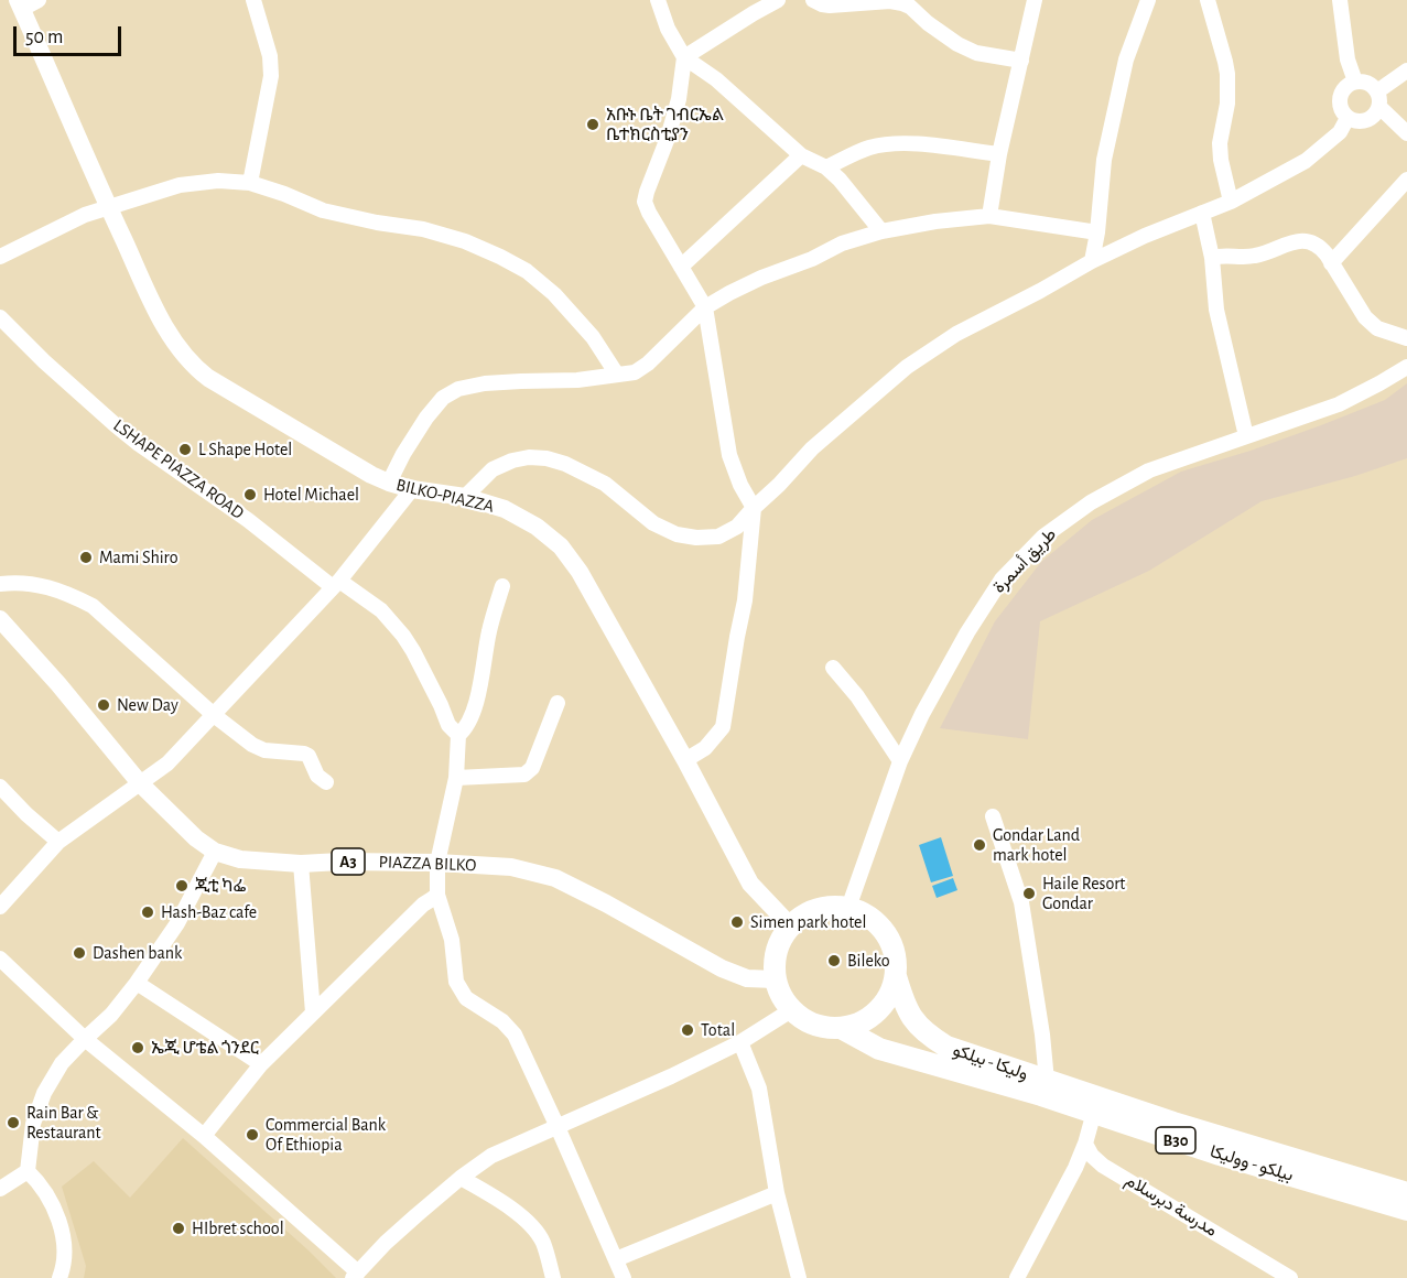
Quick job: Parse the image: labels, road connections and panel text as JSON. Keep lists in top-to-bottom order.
{
  "streets": {
    "highway": ["وليكا - بيلكو", "B30", "بيلكو - ووليكا"],
    "main road": ["BILKO-PIAZZA", "A3", "PIAZZA BILKO"],
    "street": ["LSHAPE PIAZZA ROAD", "طريق أسمرة", "مدرسة دبرسلام"]
  },
  "crossings": [
    ["BILKO-PIAZZA", "طريق أسمرة"],
    ["BILKO-PIAZZA", "PIAZZA BILKO"],
    ["BILKO-PIAZZA", "وليكا - بيلكو"],
    ["BILKO-PIAZZA", "بيلكو - ووليكا"],
    ["طريق أسمرة", "PIAZZA BILKO"],
    ["طريق أسمرة", "وليكا - بيلكو"],
    ["طريق أسمرة", "بيلكو - ووليكا"],
    ["PIAZZA BILKO", "وليكا - بيلكو"],
    ["PIAZZA BILKO", "بيلكو - ووليكا"],
    ["وليكا - بيلكو", "بيلكو - ووليكا"],
    ["B30", "بيلكو - ووليكا"]
  ],
  "places": [
    "አቡኑ ቤት ገብርኤል ቤተክርስቲያን",
    "L Shape Hotel",
    "Hotel Michael",
    "Mami Shiro",
    "New Day",
    "Gondar Land mark hotel",
    "ጂቲ ካፌ",
    "Haile Resort Gondar",
    "Hash-Baz cafe",
    "Simen park hotel",
    "Dashen bank",
    "Bileko",
    "Total",
    "ኤጂ ሆቴል ጎንደር",
    "Rain Bar & Restaurant",
    "Commercial Bank Of Ethiopia",
    "HIbret school"
  ],
  "scale_bar": "50 m"
}
